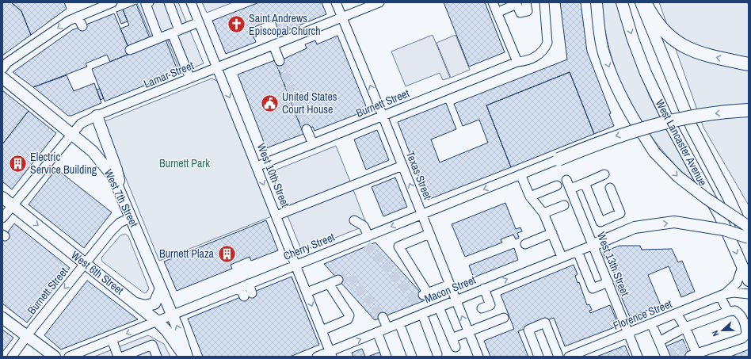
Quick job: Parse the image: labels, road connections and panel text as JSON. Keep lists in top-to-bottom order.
{
  "streets": {
    "main road": ["West Lancaster Avenue", "West 7th Street", "West 6th Street"],
    "street": [
      "Lamar Street",
      "Burnett Street",
      "West 10th Street",
      "Texas Street",
      "Cherry Street",
      "West 13th Street",
      "Macon Street",
      "Florence Street"
    ]
  },
  "crossings": [
    ["Lamar Street", "West 10th Street"],
    ["Lamar Street", "Texas Street"],
    ["Lamar Street", "West 7th Street"],
    ["Lamar Street", "West 6th Street"],
    ["Burnett Street", "West 10th Street"],
    ["Burnett Street", "Texas Street"],
    ["Burnett Street", "West 7th Street"],
    ["Burnett Street", "West 6th Street"],
    ["West Lancaster Avenue", "Florence Street"],
    ["West 10th Street", "Cherry Street"],
    ["West 10th Street", "Macon Street"],
    ["Texas Street", "Cherry Street"],
    ["Texas Street", "Macon Street"],
    ["West 7th Street", "Cherry Street"],
    ["West 7th Street", "West 6th Street"],
    ["Cherry Street", "West 6th Street"],
    ["West 13th Street", "Macon Street"],
    ["West 13th Street", "Florence Street"]
  ],
  "one_way": ["West 10th Street"],
  "parks": ["Burnett Park"],
  "places": {
    "church": ["Saint Andrews Episcopal Church"],
    "public building": ["United States Court House"],
    "building": ["Electric Service Building", "Burnett Plaza"]
  },
  "north": "left"
}
